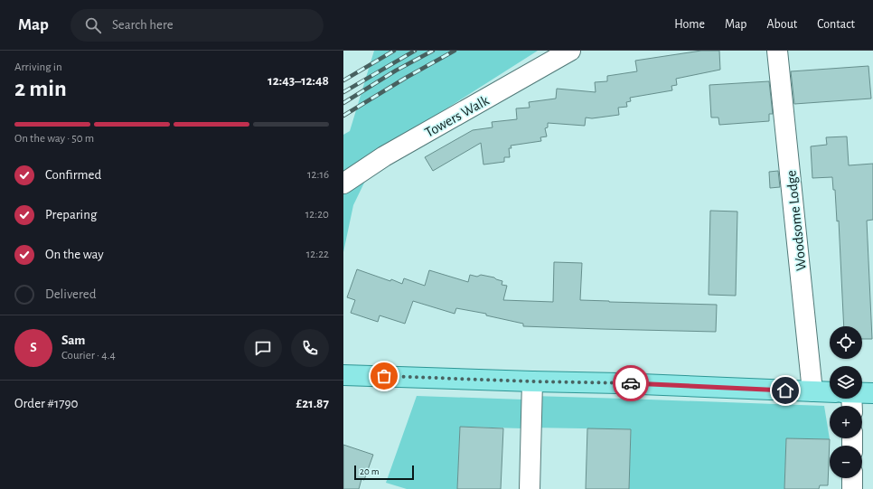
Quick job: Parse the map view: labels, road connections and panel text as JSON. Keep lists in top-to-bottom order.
{
  "streets": {
    "street": ["Towers Walk", "Woodsome Lodge"]
  },
  "scale_bar": "20 m",
  "page": {
    "header": "Map",
    "search": "Search here",
    "nav": [
      "Home",
      "Map",
      "About",
      "Contact"
    ],
    "heading": ["2 min", "Arriving in", "12:43–12:48"],
    "panel": [
      "Sam",
      "Courier · 4.4",
      "Order #1790",
      "£21.87"
    ],
    "bar": "On the way · 50 m",
    "list": [
      ["Confirmed", "12:16"],
      ["Preparing", "12:20"],
      ["On the way", "12:22"],
      "Delivered"
    ],
    "map_buttons": ["+", "−"],
    "round": "S",
    "scale": "20 m"
  }
}
